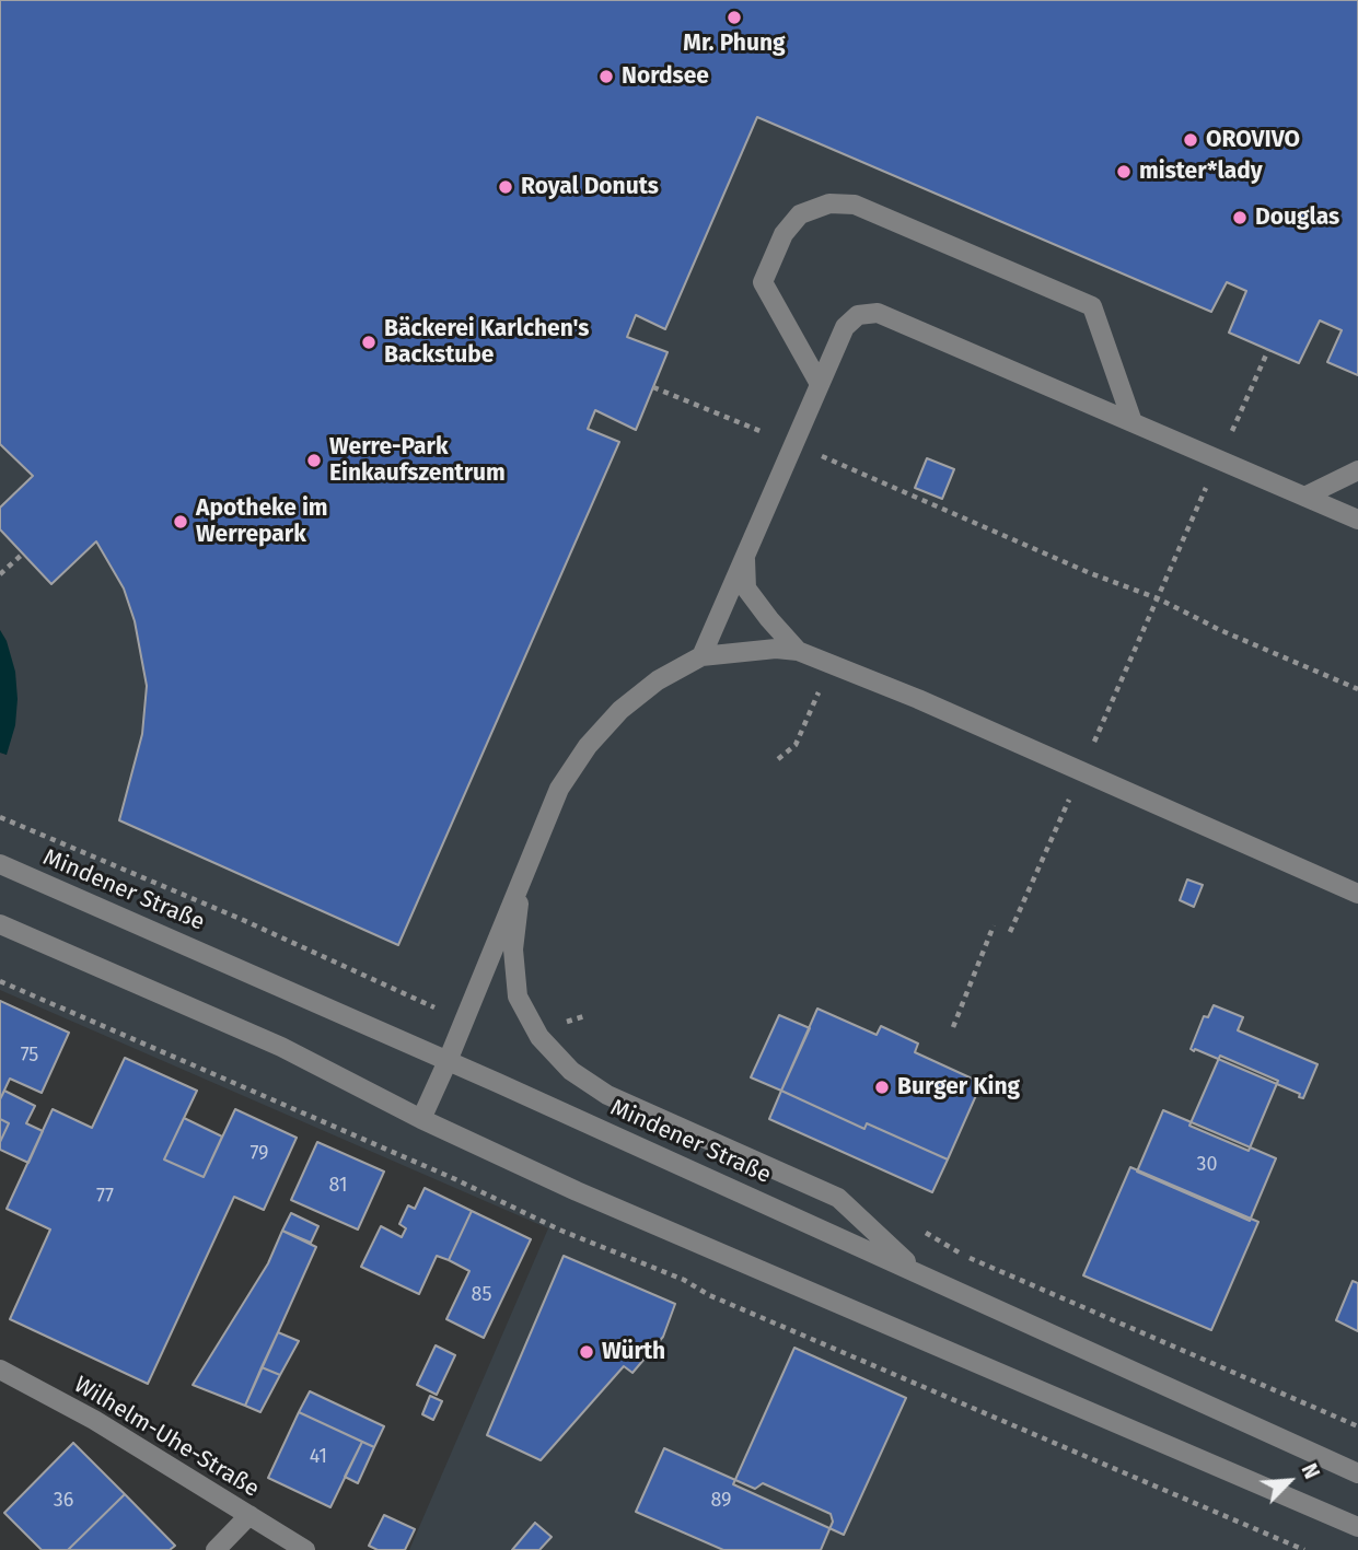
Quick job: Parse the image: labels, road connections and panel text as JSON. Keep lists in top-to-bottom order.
{
  "streets": {
    "street": ["Mindener Straße", "Wilhelm-Uhe-Straße"]
  },
  "places": [
    "Mr. Phung",
    "Nordsee",
    "OROVIVO",
    "mister*lady",
    "Royal Donuts",
    "Douglas",
    "Bäckerei Karlchen's Backstube",
    "Werre-Park Einkaufszentrum",
    "Apotheke im Werrepark",
    "Burger King",
    "Würth"
  ],
  "house_numbers": [
    "75",
    "79",
    "30",
    "81",
    "77",
    "85",
    "41",
    "36",
    "89"
  ],
  "north": "top right"
}
